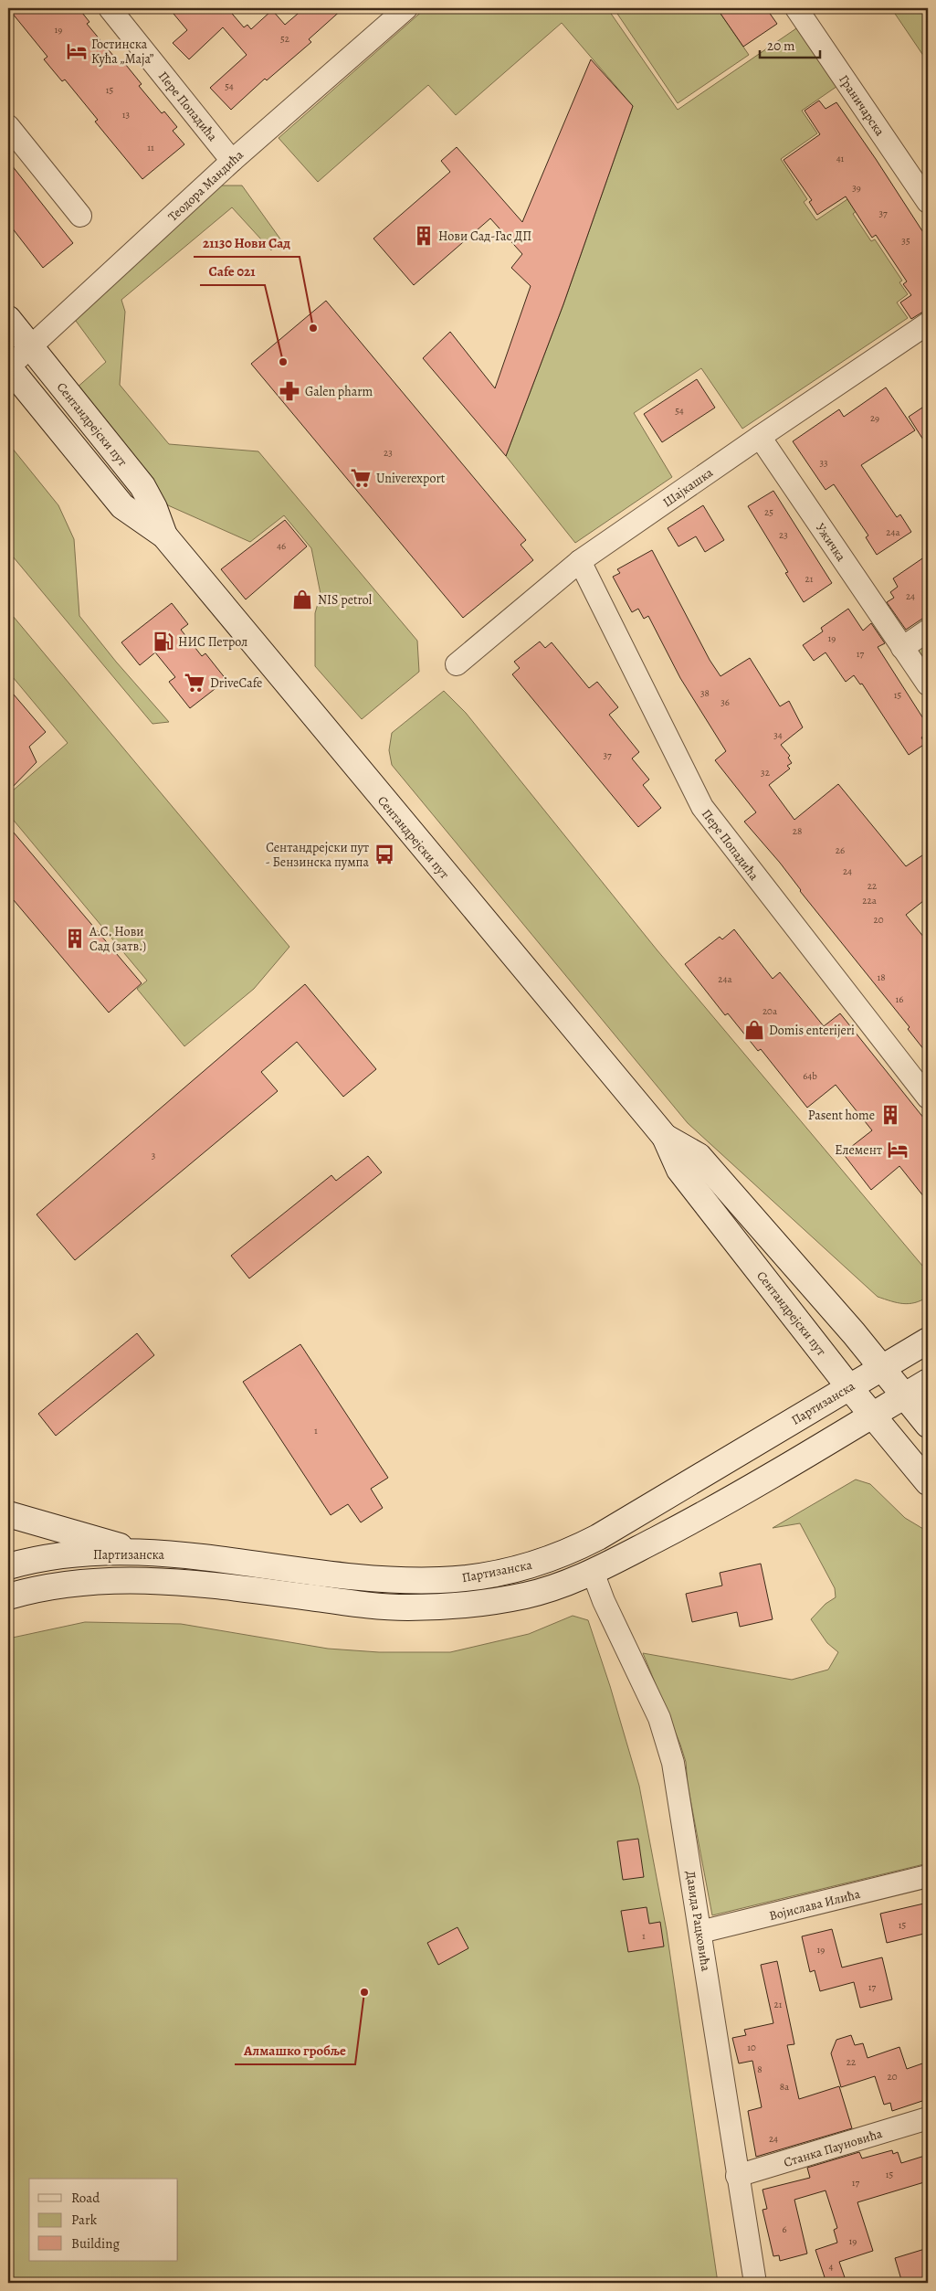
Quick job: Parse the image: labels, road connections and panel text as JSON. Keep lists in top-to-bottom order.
{
  "streets": {
    "main road": ["Сентандрејски пут", "Партизанска"],
    "street": [
      "Граничарска",
      "Пере Попадића",
      "Теодора Мандића",
      "Шајкашка",
      "Ужичка",
      "Војислава Илића",
      "Давида Рацковића",
      "Станка Пауновића"
    ]
  },
  "crossings": [
    ["Пере Попадића", "Теодора Мандића"],
    ["Пере Попадића", "Шајкашка"],
    ["Теодора Мандића", "Сентандрејски пут"],
    ["Сентандрејски пут", "Партизанска"],
    ["Шајкашка", "Ужичка"],
    ["Партизанска", "Давида Рацковића"],
    ["Војислава Илића", "Давида Рацковића"],
    ["Давида Рацковића", "Станка Пауновића"]
  ],
  "places": {
    "hotel": ["Гостинска Кућа „Маја”", "Елемент"],
    "building": ["Нови Сад-Гас ДП", "А.С. Нови Сад (затв.)", "Pasent home"],
    "other": ["21130 Нови Сад", "Cafe 021", "Алмашко гробље"],
    "pharmacy": ["Galen pharm"],
    "supermarket": ["Univerexport", "DriveCafe"],
    "shop": ["NIS petrol", "Domis enterijeri"],
    "fuel station": ["НИС Петрол"],
    "bus stop": ["Сентандрејски пут - Бензинска пумпа"]
  },
  "house_numbers": [
    "19",
    "52",
    "54",
    "15",
    "13",
    "11",
    "41",
    "39",
    "37",
    "35",
    "54",
    "29",
    "23",
    "33",
    "25",
    "24a",
    "23",
    "46",
    "21",
    "24",
    "19",
    "17",
    "38",
    "15",
    "36",
    "34",
    "37",
    "32",
    "28",
    "26",
    "24",
    "22",
    "22a",
    "20",
    "18",
    "24a",
    "16",
    "20a",
    "64b",
    "3",
    "1",
    "15",
    "1",
    "19",
    "17",
    "21",
    "10",
    "22",
    "8",
    "20",
    "8a",
    "24",
    "15",
    "17",
    "6",
    "19",
    "4"
  ],
  "legend": ["Road", "Park", "Building"],
  "scale_bar": "20 m"
}
